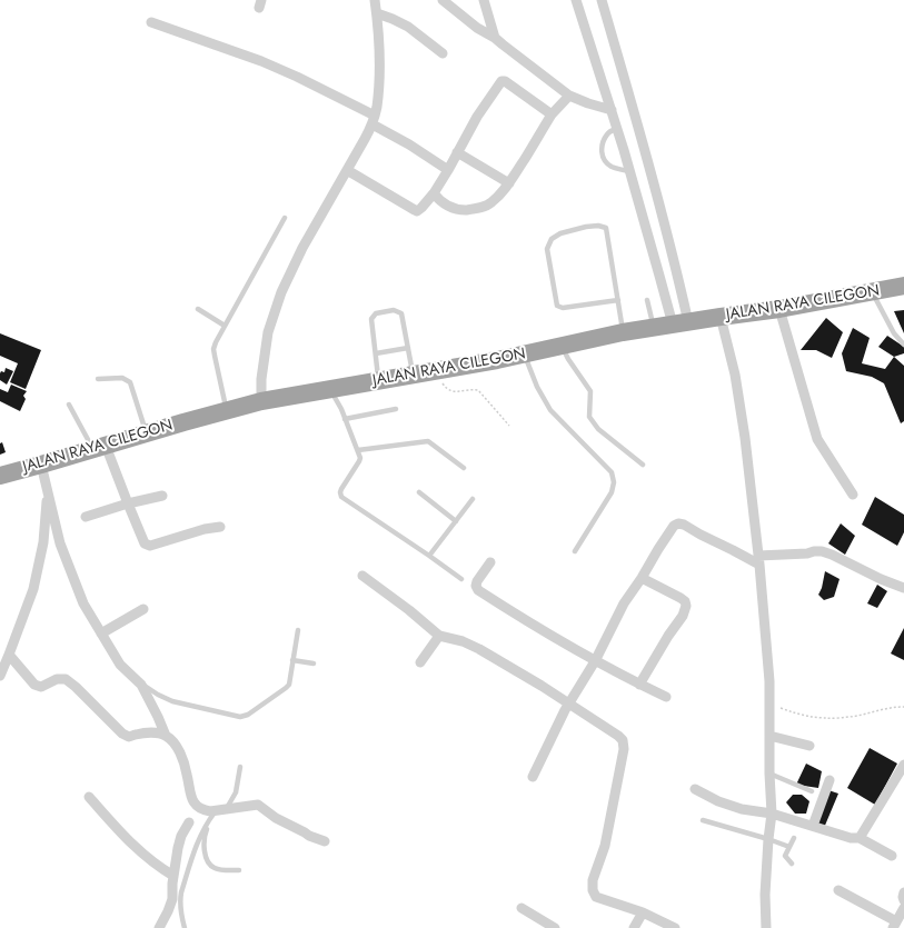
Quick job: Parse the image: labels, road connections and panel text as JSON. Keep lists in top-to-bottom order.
{
  "streets": {
    "highway": ["JALAN RAYA CILEGON"]
  }
}
